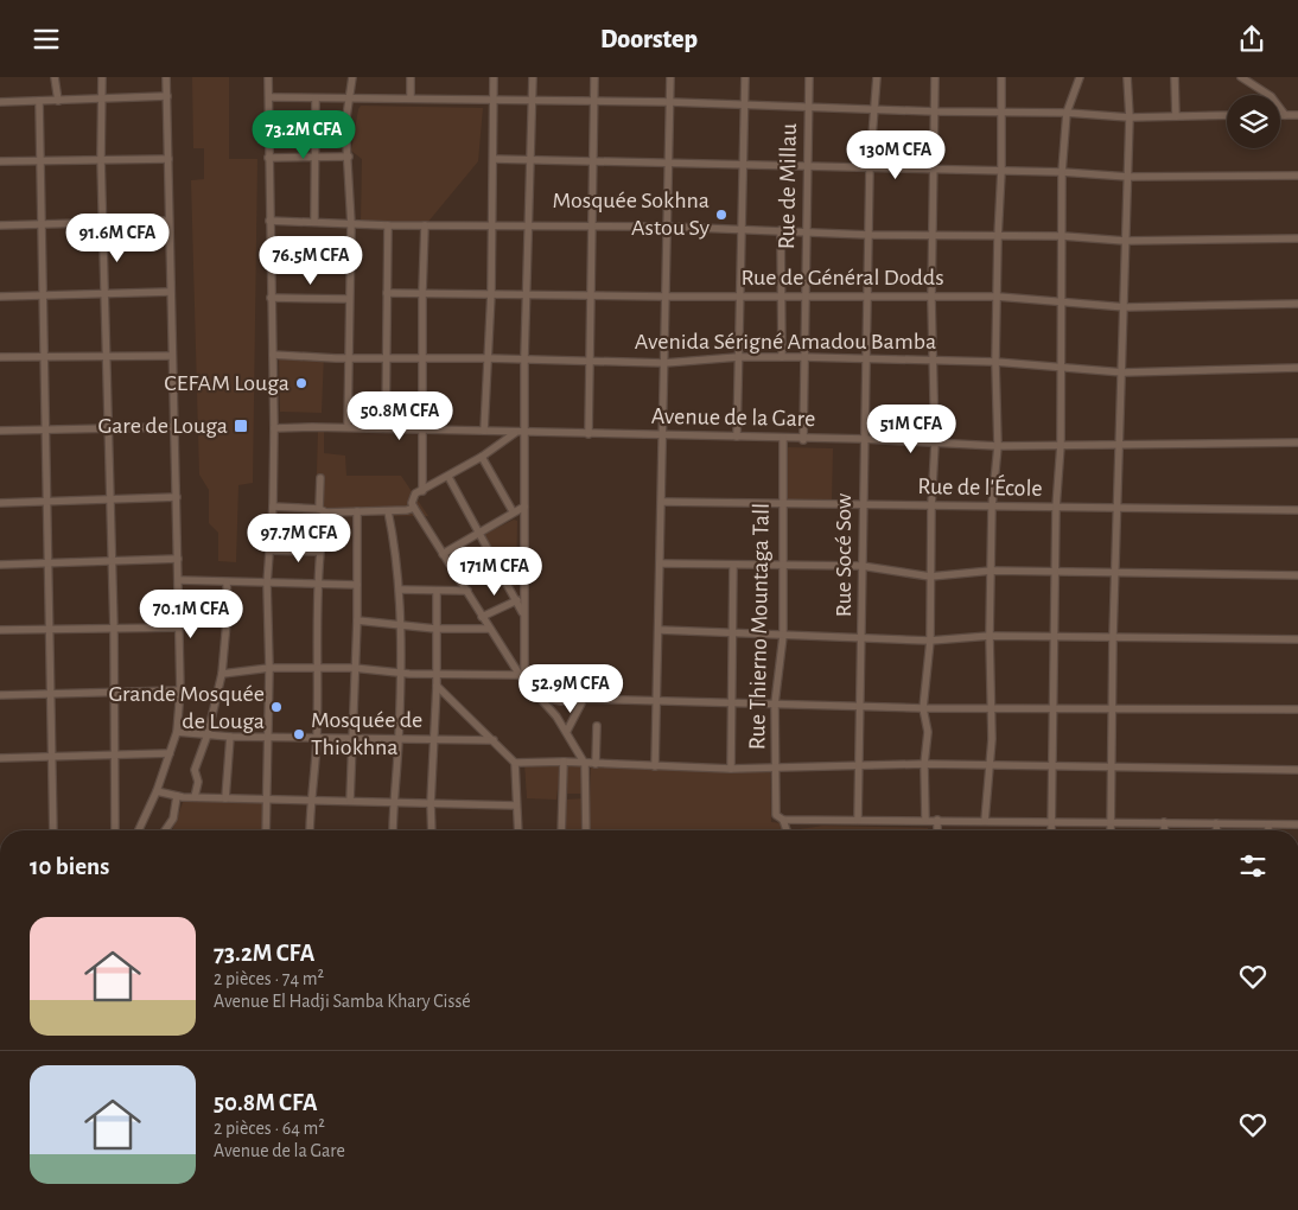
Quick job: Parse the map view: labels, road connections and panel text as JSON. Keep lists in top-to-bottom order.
{
  "streets": {
    "street": [
      "Rue de Millau",
      "Rue de Général Dodds",
      "Avenida Sérigné Amadou Bamba",
      "Avenue de la Gare",
      "Rue de l'École",
      "Rue Socé Sow",
      "Rue Thierno Mountaga Tall"
    ]
  },
  "crossings": [
    ["Rue de Millau", "Rue de Général Dodds"],
    ["Rue de Millau", "Avenida Sérigné Amadou Bamba"],
    ["Rue de Millau", "Avenue de la Gare"],
    ["Rue de Général Dodds", "Rue Socé Sow"],
    ["Avenida Sérigné Amadou Bamba", "Rue Socé Sow"],
    ["Avenue de la Gare", "Rue Socé Sow"],
    ["Avenue de la Gare", "Rue Thierno Mountaga Tall"],
    ["Rue de l'École", "Rue Socé Sow"],
    ["Rue de l'École", "Rue Thierno Mountaga Tall"]
  ],
  "places": {
    "other": [
      "Mosquée Sokhna Astou Sy",
      "CEFAM Louga",
      "Grande Mosquée de Louga",
      "Mosquée de Thiokhna"
    ],
    "transit": ["Gare de Louga"]
  },
  "page": {
    "header": "Doorstep",
    "price": [
      "73.2M CFA",
      "130M CFA",
      "91.6M CFA",
      "76.5M CFA",
      "50.8M CFA",
      "51M CFA",
      "97.7M CFA",
      "171M CFA",
      "70.1M CFA",
      "52.9M CFA"
    ],
    "heading": "10 biens",
    "list": [
      {
        "name": "73.2M CFA",
        "note": "2 pièces · 74 m² · Avenue El Hadji Samba Khary Cissé"
      },
      {
        "name": "50.8M CFA",
        "note": "2 pièces · 64 m² · Avenue de la Gare"
      }
    ]
  }
}
